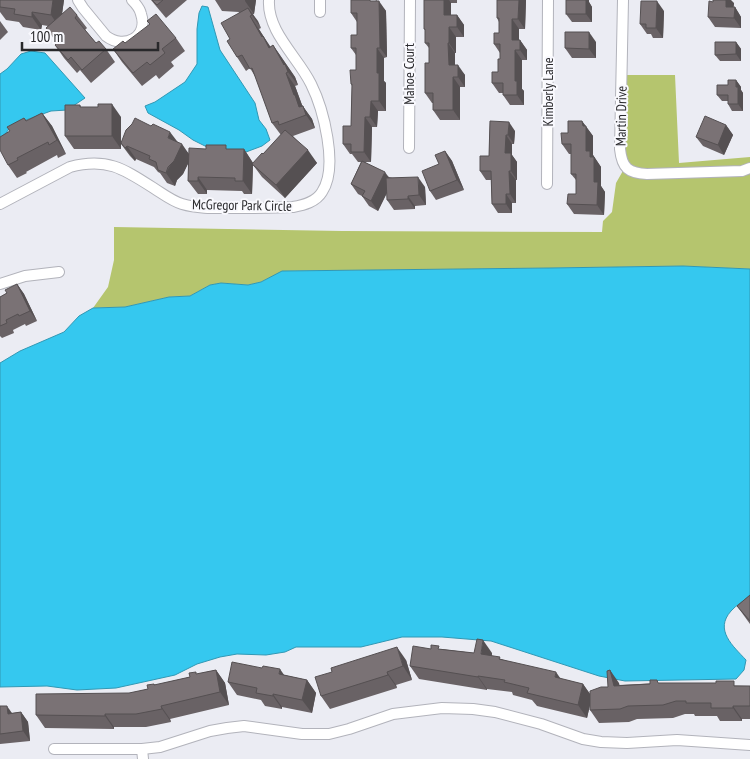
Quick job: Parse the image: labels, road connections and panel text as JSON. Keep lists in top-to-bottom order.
{
  "streets": {
    "street": [
      "Mahoe Court",
      "Kimberly Lane",
      "Martin Drive",
      "McGregor Park Circle"
    ]
  },
  "scale_bar": "100 m"
}
